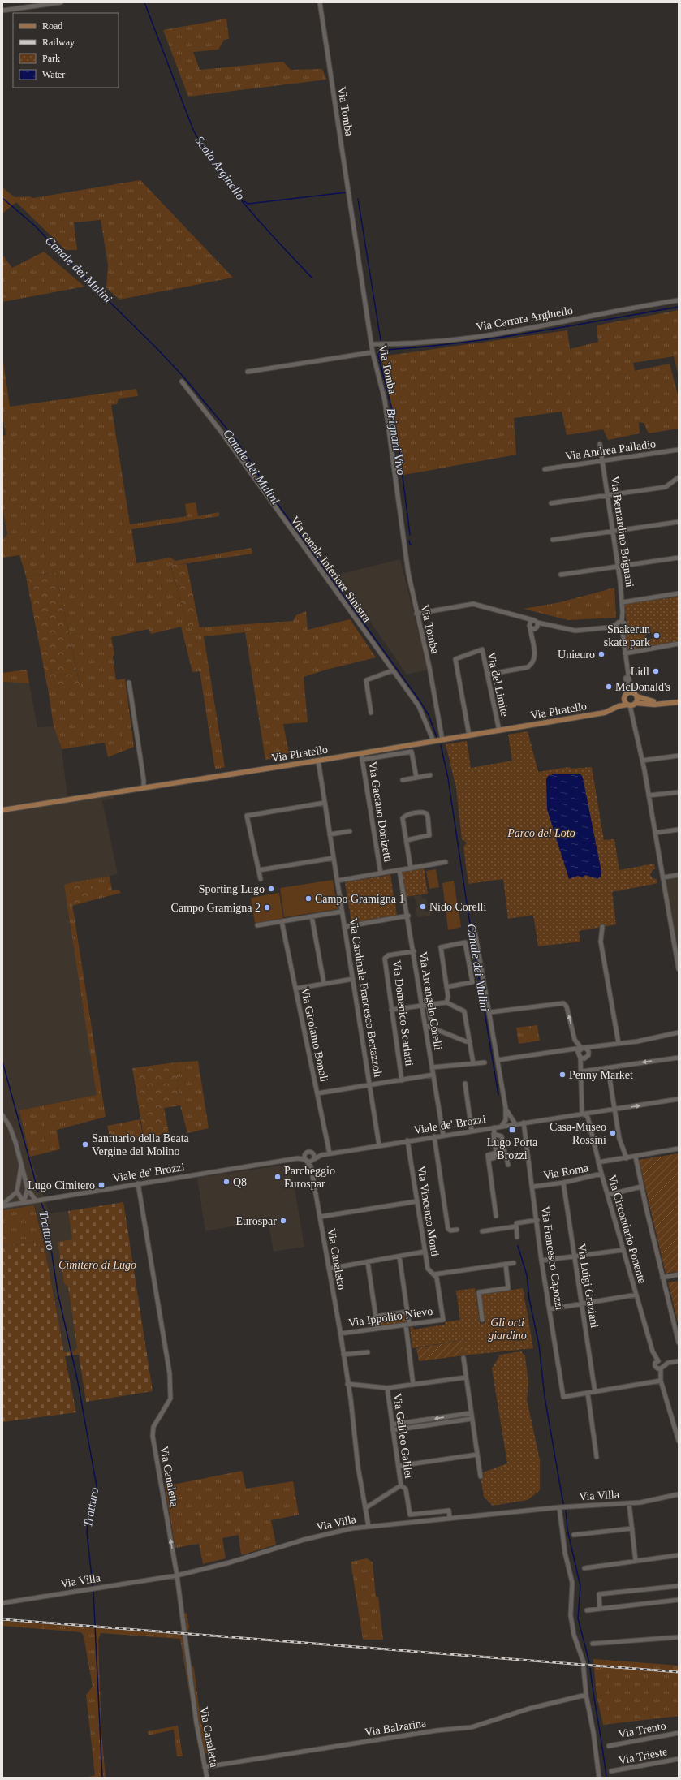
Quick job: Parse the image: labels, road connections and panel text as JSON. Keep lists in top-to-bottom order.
{
  "streets": {
    "main road": ["Via Piratello"],
    "street": [
      "Via Tomba",
      "Via Carrara Arginello",
      "Via Andrea Palladio",
      "Via Bernardino Brignani",
      "Via canale Inferiore Sinistra",
      "Via del Limite",
      "Via Gaetano Donizetti",
      "Via Cardinale Francesco Bertazzoli",
      "Via Arcangelo Corelli",
      "Via Domenico Scarlatti",
      "Via Girolamo Bonoli",
      "Viale de' Brozzi",
      "Via Roma",
      "Via Vincenzo Monti",
      "Via Circondario Ponente",
      "Via Francesco Capozzi",
      "Via Canaletto",
      "Via Luigi Graziani",
      "Via Ippolito Nievo",
      "Via Galileo Galilei",
      "Via Canaletta",
      "Via Villa",
      "Via Balzarina",
      "Via Trento",
      "Via Trieste"
    ]
  },
  "crossings": [
    ["Via Tomba", "Via Carrara Arginello"],
    ["Via Tomba", "Via Piratello"],
    ["Via Andrea Palladio", "Via Bernardino Brignani"],
    ["Via canale Inferiore Sinistra", "Via Piratello"],
    ["Via del Limite", "Via Piratello"],
    ["Via Piratello", "Via Gaetano Donizetti"],
    ["Via Piratello", "Via Cardinale Francesco Bertazzoli"],
    ["Via Cardinale Francesco Bertazzoli", "Viale de' Brozzi"],
    ["Via Arcangelo Corelli", "Via Domenico Scarlatti"],
    ["Via Arcangelo Corelli", "Viale de' Brozzi"],
    ["Via Girolamo Bonoli", "Viale de' Brozzi"],
    ["Viale de' Brozzi", "Via Vincenzo Monti"],
    ["Viale de' Brozzi", "Via Circondario Ponente"],
    ["Viale de' Brozzi", "Via Francesco Capozzi"],
    ["Viale de' Brozzi", "Via Canaletto"],
    ["Viale de' Brozzi", "Via Canaletta"],
    ["Via Roma", "Via Circondario Ponente"],
    ["Via Roma", "Via Francesco Capozzi"],
    ["Via Roma", "Via Luigi Graziani"],
    ["Via Vincenzo Monti", "Via Ippolito Nievo"],
    ["Via Canaletto", "Via Ippolito Nievo"],
    ["Via Canaletto", "Via Galileo Galilei"],
    ["Via Canaletto", "Via Villa"],
    ["Via Canaletta", "Via Villa"],
    ["Via Canaletta", "Via Balzarina"]
  ],
  "one_way": ["Via Canaletta"],
  "water": [
    "Scolo Arginello",
    "Canale dei Mulini",
    "Brignani Vivo",
    "Tratturo"
  ],
  "parks": ["Parco del Loto", "Cimitero di Lugo", "Gli orti giardino"],
  "places": {
    "other": [
      "Snakerun skate park",
      "Unieuro",
      "Lidl",
      "McDonald's",
      "Sporting Lugo",
      "Campo Gramigna 1",
      "Nido Corelli",
      "Campo Gramigna 2",
      "Penny Market",
      "Casa-Museo Rossini",
      "Santuario della Beata Vergine del Molino",
      "Parcheggio Eurospar",
      "Q8",
      "Eurospar"
    ],
    "transit": ["Lugo Porta Brozzi", "Lugo Cimitero"]
  },
  "legend": [
    "Road",
    "Railway",
    "Park",
    "Water"
  ]
}
